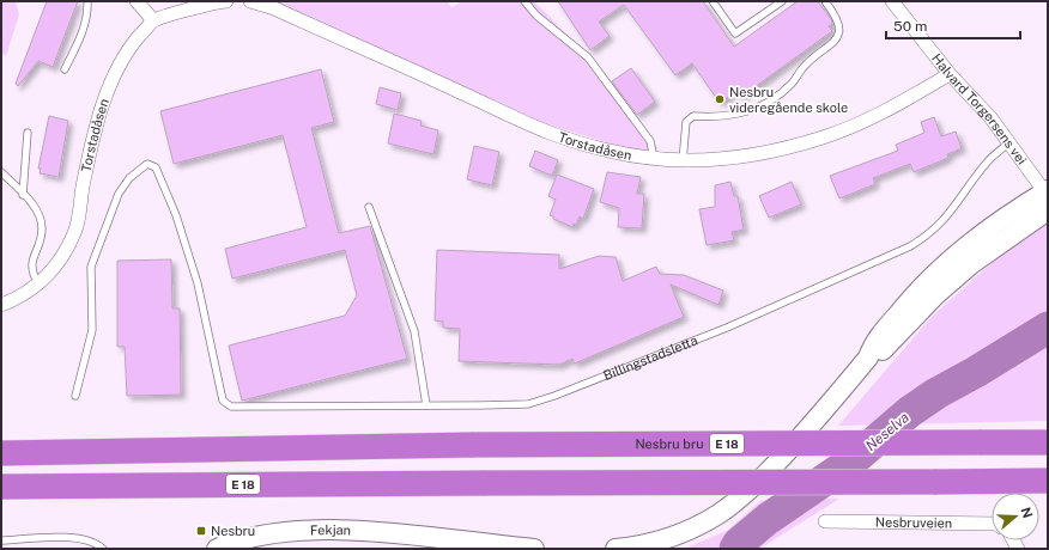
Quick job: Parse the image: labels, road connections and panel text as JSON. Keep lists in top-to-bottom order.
{
  "streets": {
    "highway": ["Nesbru bru", "E 18"],
    "main road": ["Fekjan"],
    "street": ["Halvard Torgersens vei", "Torstadåsen", "Nesbruveien"],
    "lane": ["Billingstadsletta"]
  },
  "crossings": [
    ["Halvard Torgersens vei", "Torstadåsen"],
    ["Halvard Torgersens vei", "Billingstadsletta"]
  ],
  "water": ["Neselva"],
  "places": {
    "other": ["Nesbru videregående skole"],
    "transit": ["Nesbru"]
  },
  "scale_bar": "50 m",
  "north": "right"
}
